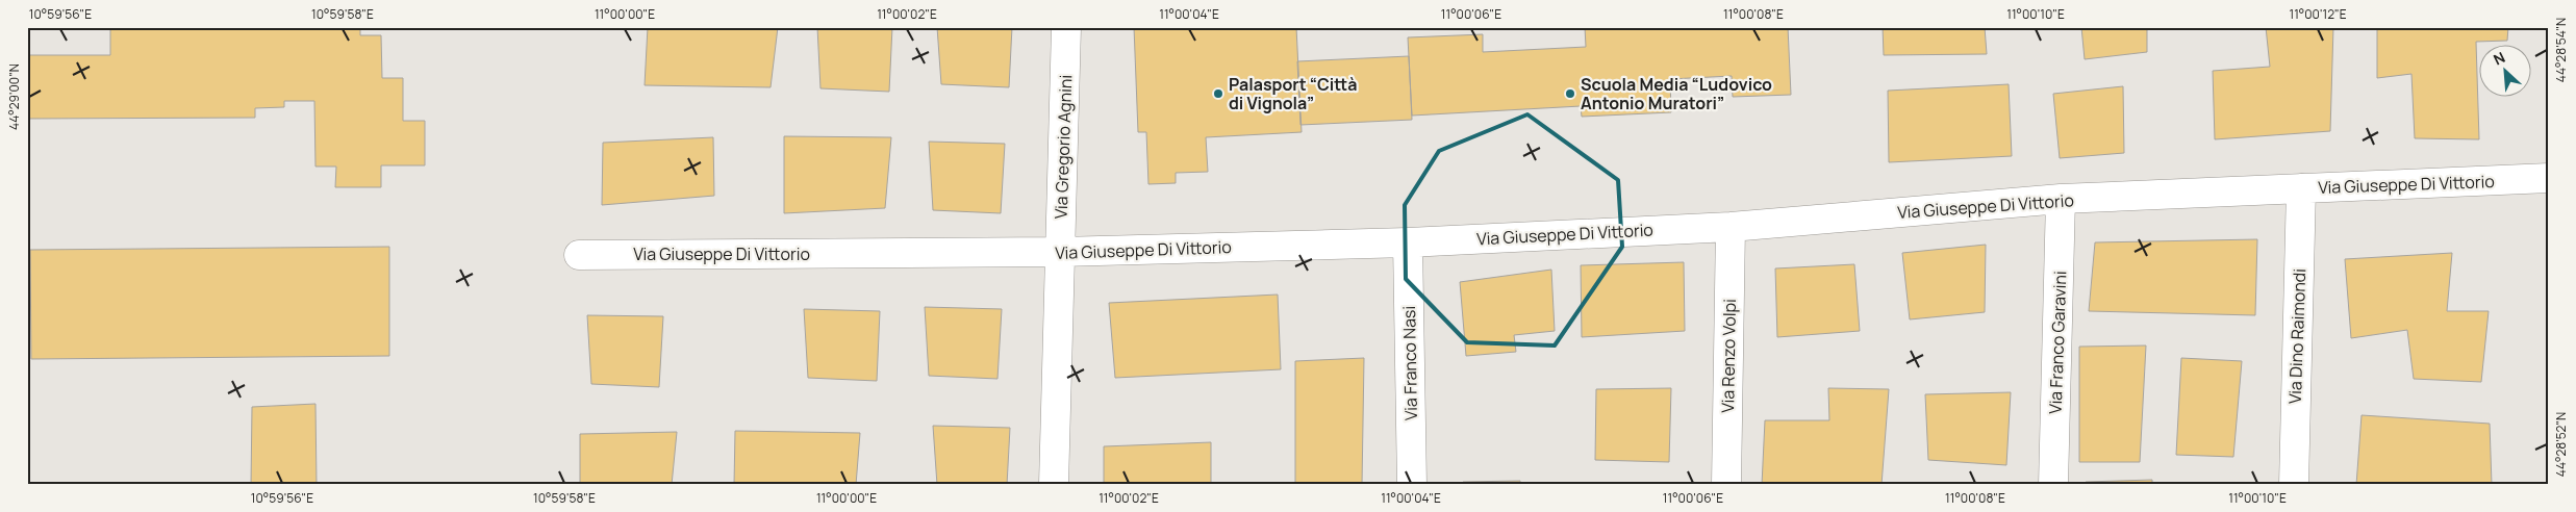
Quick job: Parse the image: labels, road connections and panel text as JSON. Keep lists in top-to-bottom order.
{
  "streets": {
    "street": [
      "Via Gregorio Agnini",
      "Via Giuseppe Di Vittorio",
      "Via Dino Raimondi",
      "Via Franco Garavini",
      "Via Renzo Volpi",
      "Via Franco Nasi"
    ]
  },
  "crossings": [
    ["Via Gregorio Agnini", "Via Giuseppe Di Vittorio"],
    ["Via Giuseppe Di Vittorio", "Via Dino Raimondi"],
    ["Via Giuseppe Di Vittorio", "Via Franco Garavini"],
    ["Via Giuseppe Di Vittorio", "Via Renzo Volpi"],
    ["Via Giuseppe Di Vittorio", "Via Franco Nasi"]
  ],
  "places": ["Palasport “Città di Vignola”", "Scuola Media “Ludovico Antonio Muratori”"],
  "north": "top left",
  "coordinates": [
    "10°59'56\"E",
    "10°59'58\"E",
    "11°00'00\"E",
    "11°00'02\"E",
    "11°00'04\"E",
    "11°00'06\"E",
    "11°00'08\"E",
    "11°00'10\"E",
    "11°00'12\"E",
    "44°28'54\"N",
    "44°29'00\"N",
    "44°28'52\"N"
  ]
}
